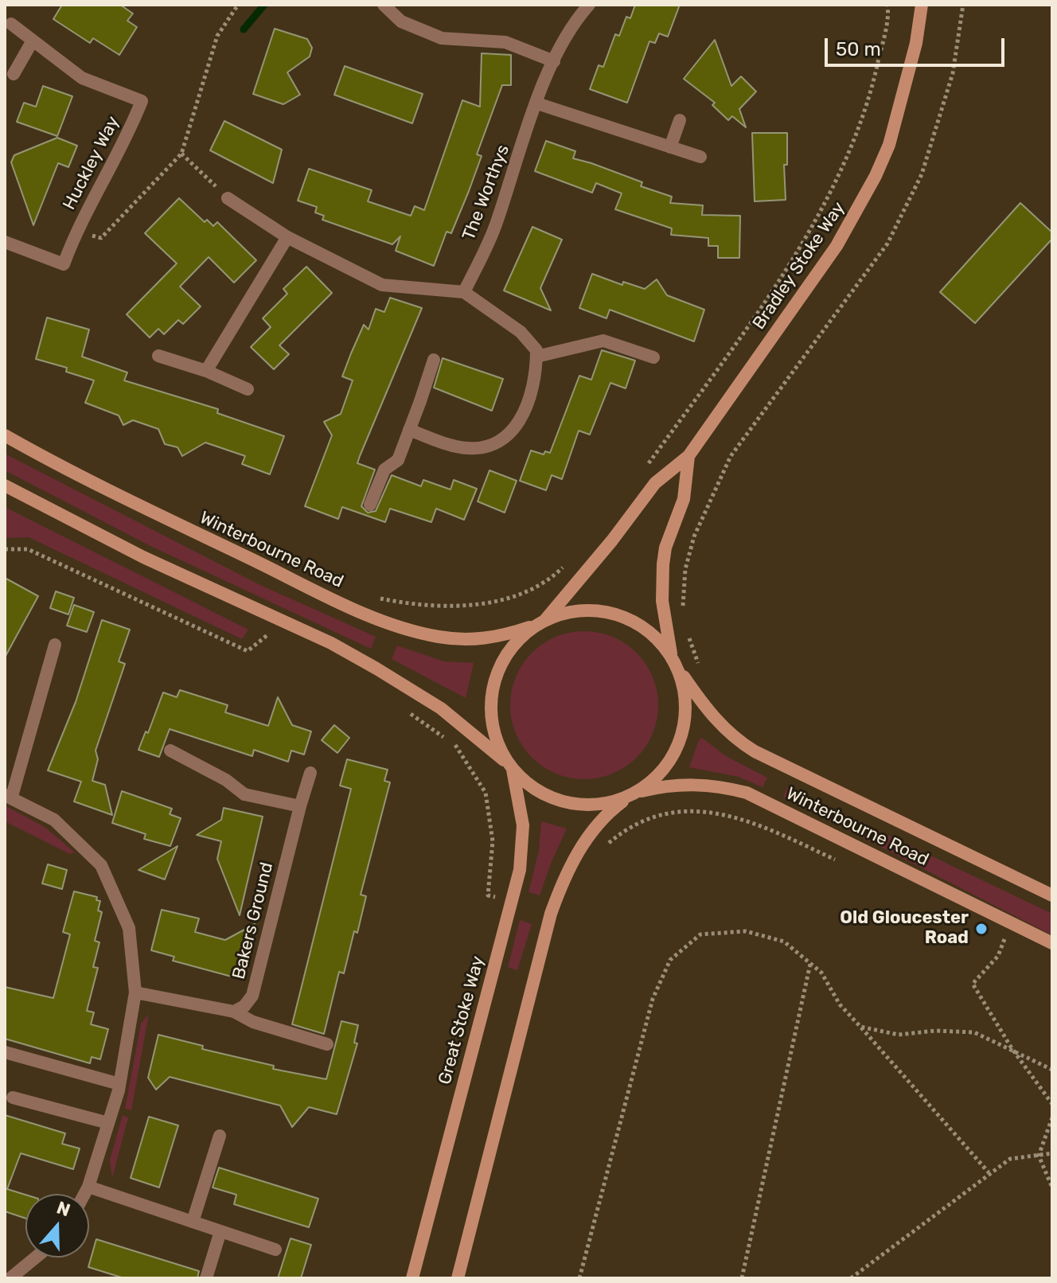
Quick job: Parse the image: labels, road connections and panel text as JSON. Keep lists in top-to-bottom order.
{
  "streets": {
    "main road": ["Bradley Stoke Way", "Winterbourne Road", "Great Stoke Way"],
    "street": ["Huckley Way", "The Worthys", "Bakers Ground"]
  },
  "crossings": [
    ["Bradley Stoke Way", "Winterbourne Road"],
    ["Bradley Stoke Way", "Great Stoke Way"],
    ["Winterbourne Road", "Great Stoke Way"]
  ],
  "places": ["Old Gloucester Road"],
  "scale_bar": "50 m",
  "north": "top"
}
